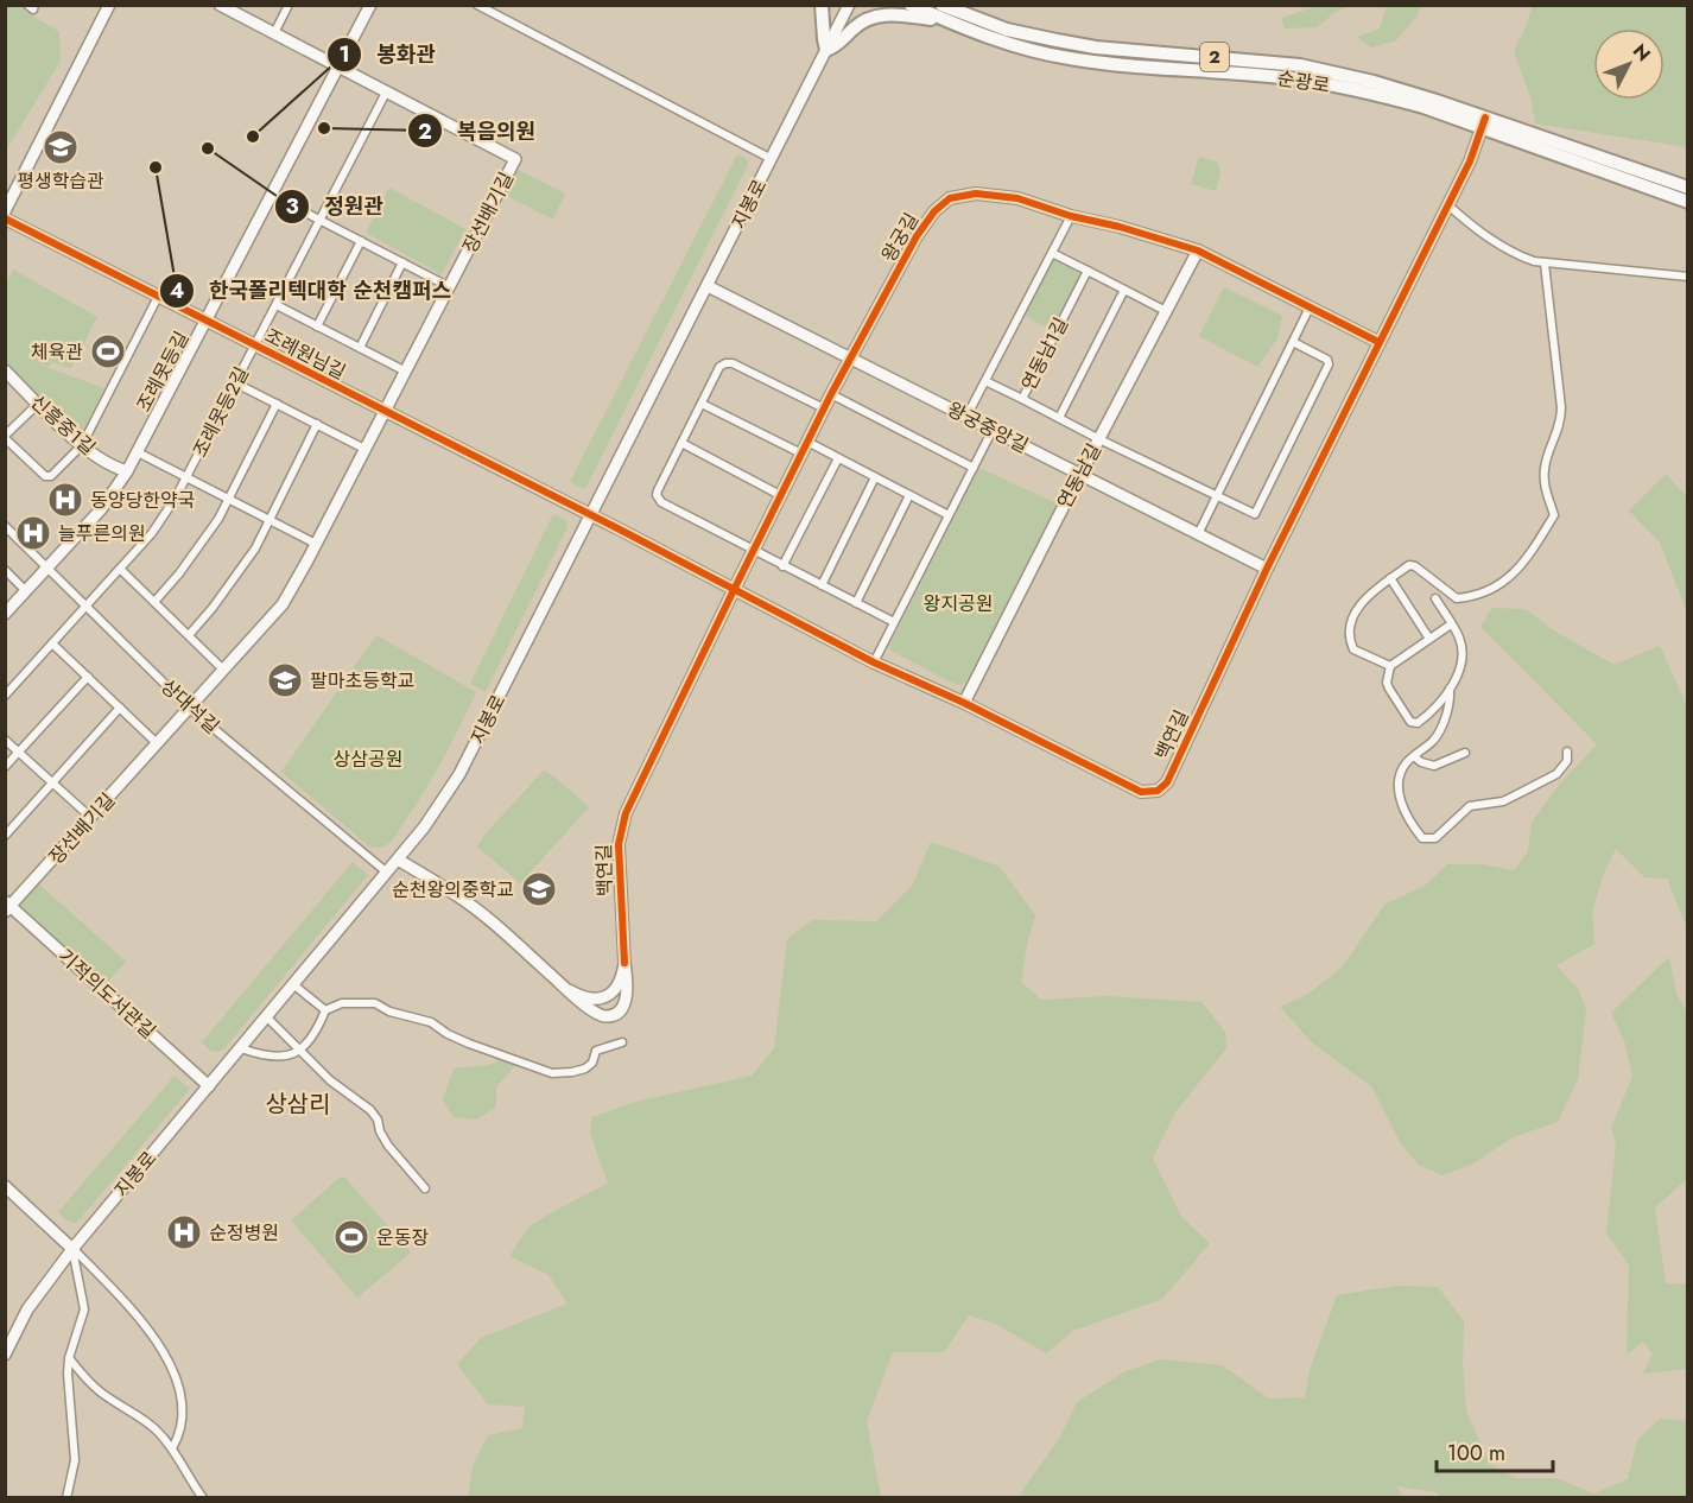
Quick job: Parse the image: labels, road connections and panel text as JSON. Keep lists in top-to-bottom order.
{
  "streets": {
    "main road": ["2", "순광로"],
    "street": [
      "지봉로",
      "장선배기길",
      "왕궁길",
      "조례원님길",
      "연동남1길",
      "조례못등길",
      "조례못등2길",
      "신흥중1길",
      "왕궁중앙길",
      "연동남길",
      "상대석길",
      "백연길",
      "기적의도서관길"
    ]
  },
  "crossings": [
    ["순광로", "백연길"],
    ["지봉로", "조례원님길"],
    ["지봉로", "왕궁중앙길"],
    ["지봉로", "상대석길"],
    ["지봉로", "백연길"],
    ["지봉로", "기적의도서관길"],
    ["장선배기길", "조례원님길"],
    ["장선배기길", "조례못등길"],
    ["장선배기길", "조례못등2길"],
    ["장선배기길", "상대석길"],
    ["장선배기길", "기적의도서관길"],
    ["왕궁길", "연동남1길"],
    ["왕궁길", "왕궁중앙길"],
    ["왕궁길", "연동남길"],
    ["왕궁길", "백연길"],
    ["조례원님길", "조례못등길"],
    ["조례원님길", "조례못등2길"],
    ["조례원님길", "백연길"],
    ["연동남1길", "왕궁중앙길"],
    ["연동남1길", "연동남길"],
    ["조례못등길", "조례못등2길"],
    ["조례못등길", "신흥중1길"],
    ["조례못등길", "상대석길"],
    ["조례못등2길", "상대석길"],
    ["왕궁중앙길", "연동남길"],
    ["왕궁중앙길", "백연길"],
    ["연동남길", "백연길"]
  ],
  "districts": ["상삼리"],
  "parks": ["왕지공원", "상삼공원"],
  "places": {
    "other": [
      "복음의원",
      "봉화관",
      "정원관",
      "한국폴리텍대학 순천캠퍼스"
    ],
    "school or university": ["평생학습관", "팔마초등학교", "순천왕의중학교"],
    "sports": ["체육관", "운동장"],
    "hospital": ["동양당한약국", "늘푸른의원", "순정병원"]
  },
  "scale_bar": "100 m",
  "north": "top right"
}
